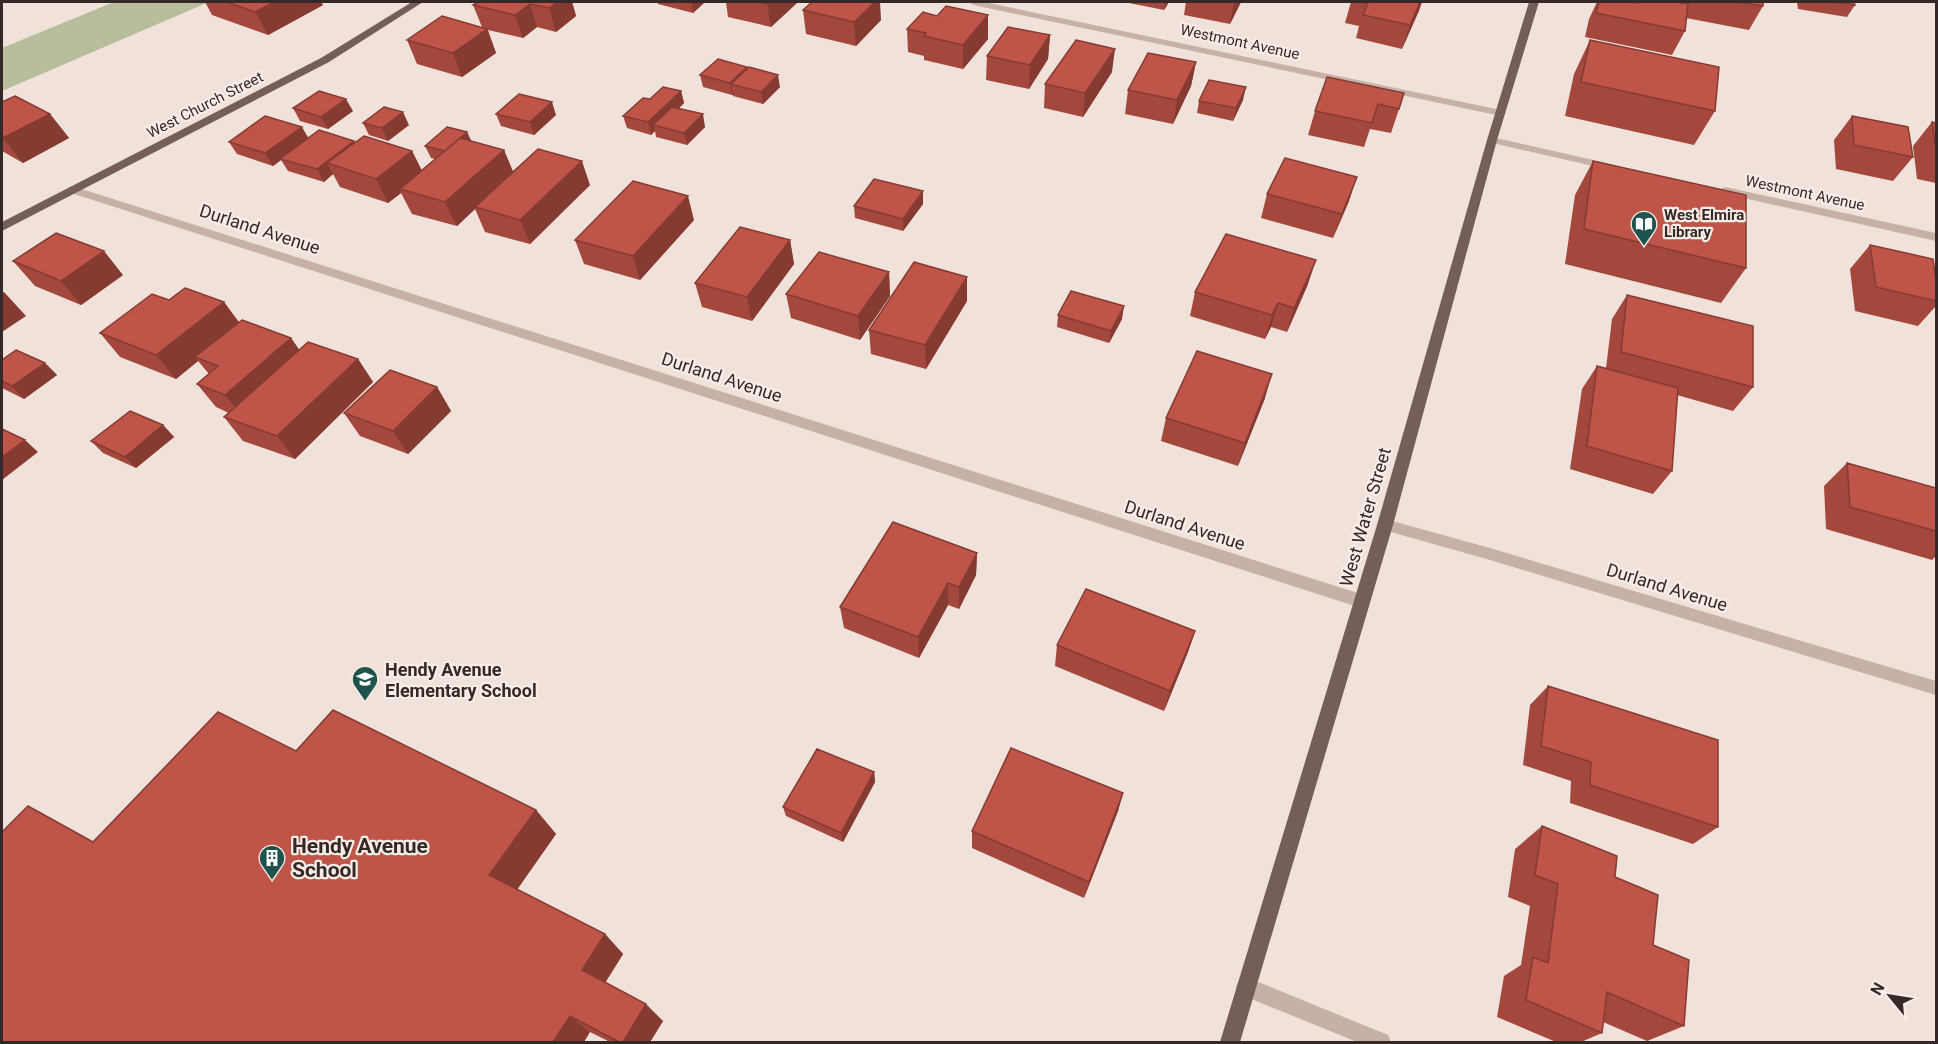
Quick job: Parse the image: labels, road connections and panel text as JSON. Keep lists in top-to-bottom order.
{
  "streets": {
    "main road": ["West Church Street", "West Water Street"],
    "street": ["Westmont Avenue", "Durland Avenue"]
  },
  "crossings": [
    ["Westmont Avenue", "West Water Street"],
    ["West Church Street", "Durland Avenue"],
    ["Durland Avenue", "West Water Street"]
  ],
  "places": {
    "library": ["West Elmira Library"],
    "school or university": ["Hendy Avenue Elementary School"],
    "building": ["Hendy Avenue School"]
  },
  "north": "top left"
}
